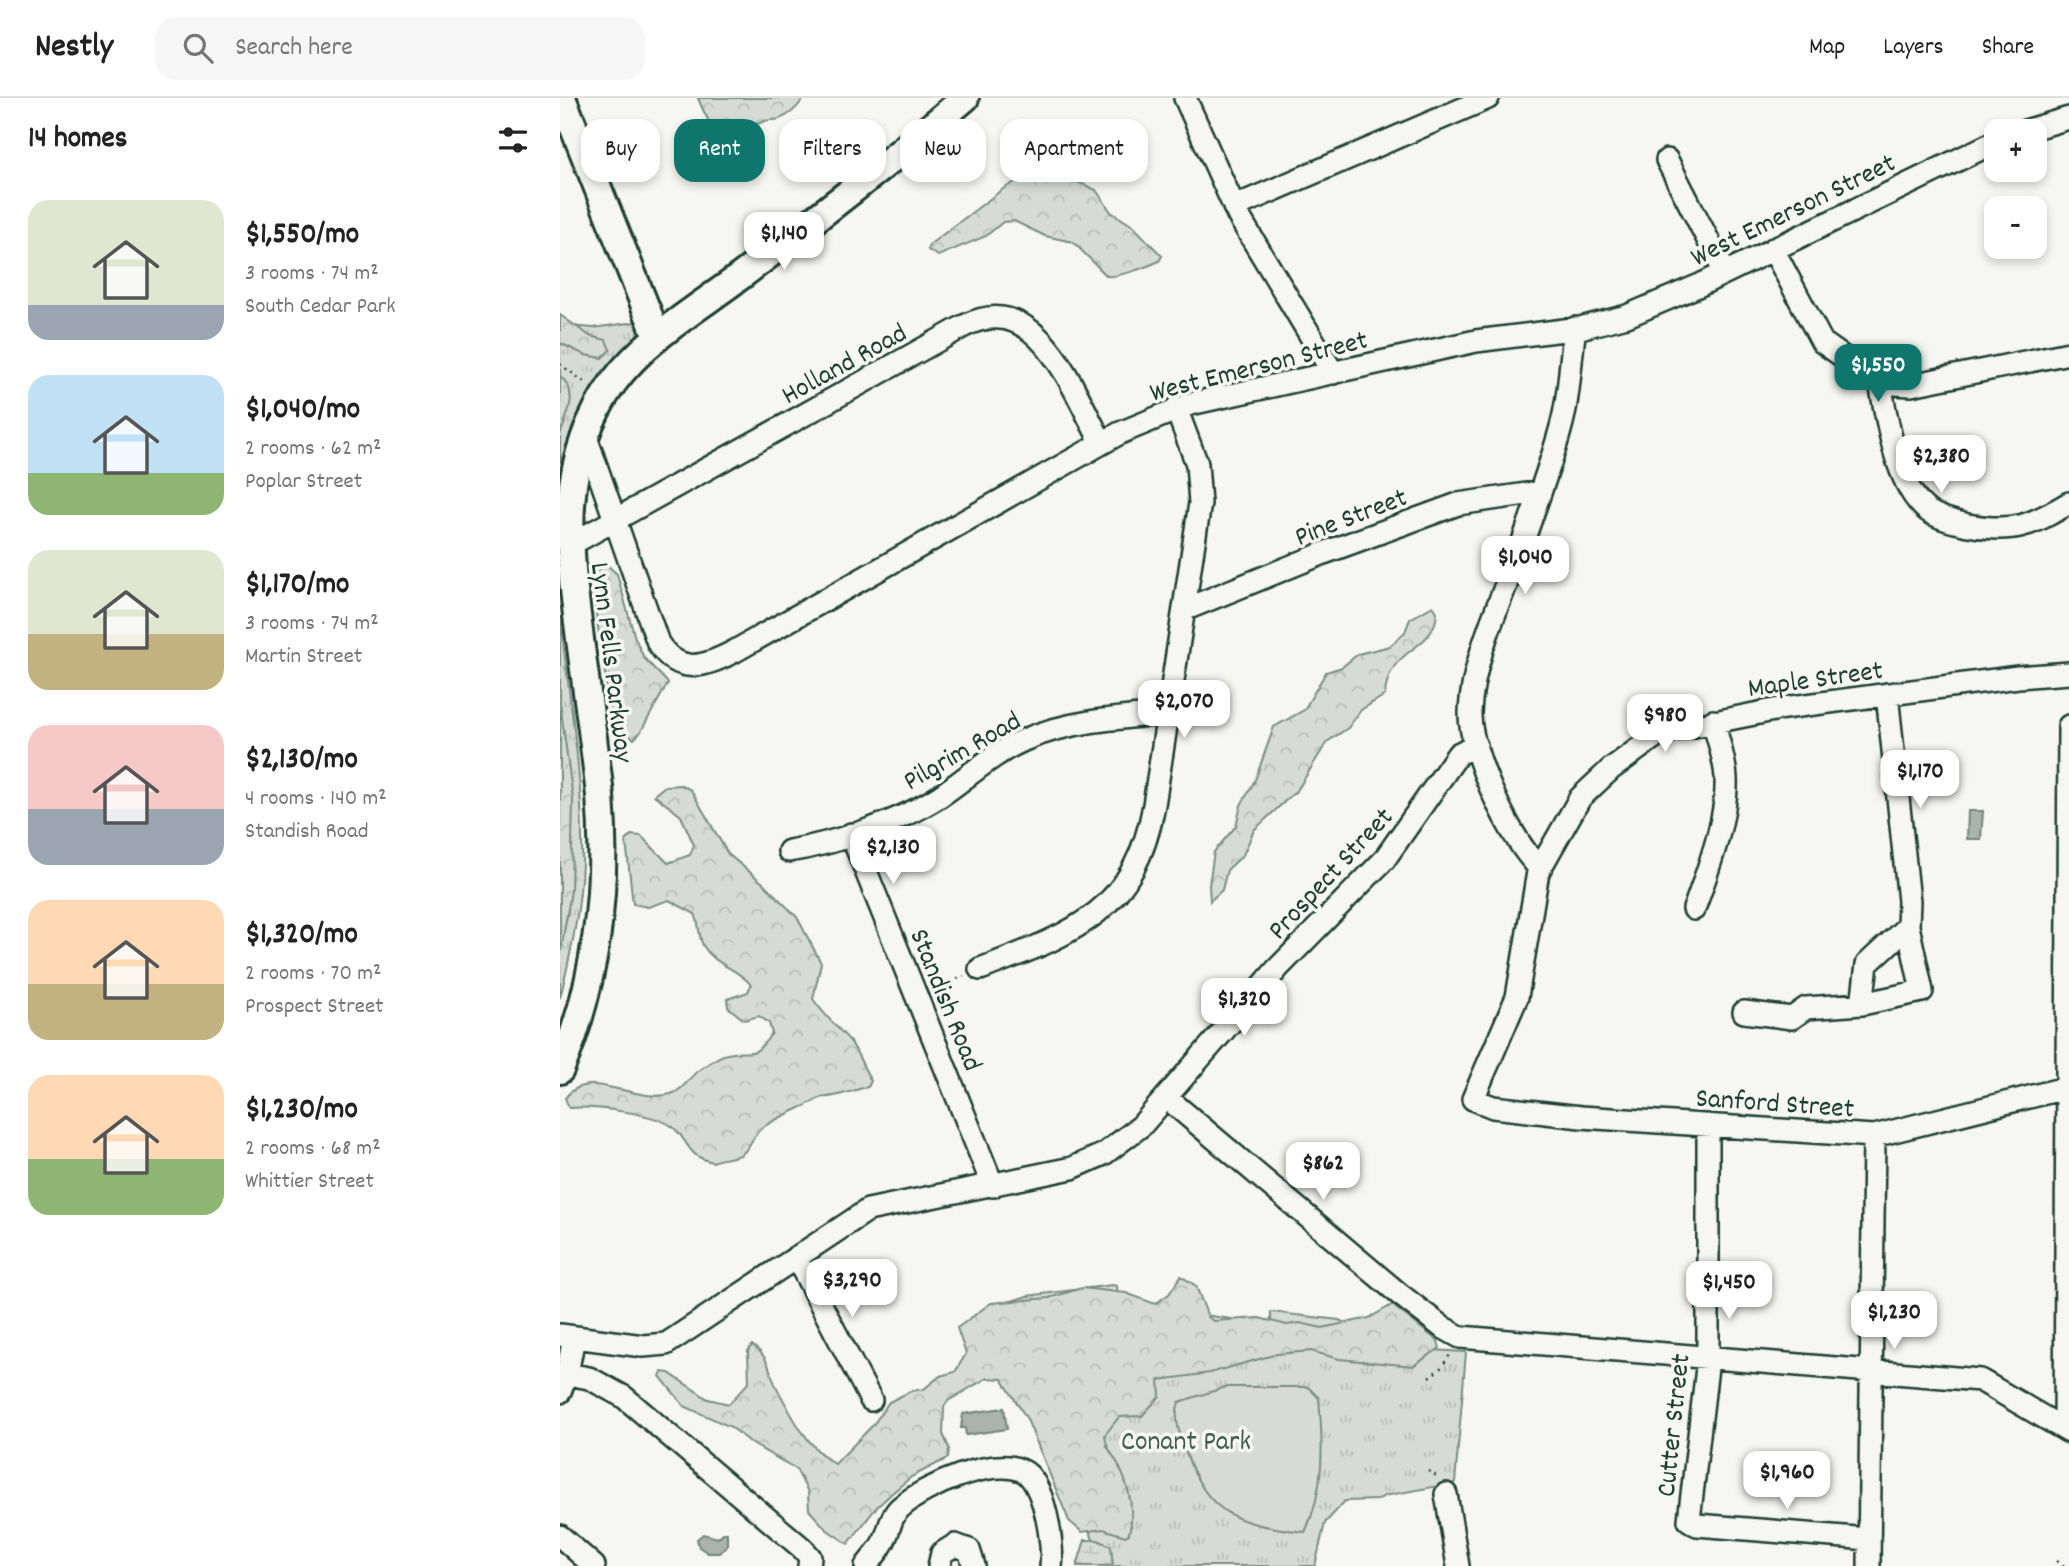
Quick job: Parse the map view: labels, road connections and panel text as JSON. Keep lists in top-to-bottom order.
{
  "streets": {
    "main road": ["Lynn Fells Parkway"],
    "street": [
      "West Emerson Street",
      "Holland Road",
      "Pine Street",
      "Maple Street",
      "Pilgrim Road",
      "Prospect Street",
      "Standish Road",
      "Sanford Street",
      "Cutter Street"
    ]
  },
  "crossings": [
    ["West Emerson Street", "Holland Road"],
    ["West Emerson Street", "Lynn Fells Parkway"],
    ["Holland Road", "Lynn Fells Parkway"],
    ["Maple Street", "Sanford Street"],
    ["Pilgrim Road", "Standish Road"],
    ["Prospect Street", "Standish Road"],
    ["Sanford Street", "Cutter Street"]
  ],
  "parks": ["Conant Park"],
  "page": {
    "header": "Nestly",
    "search": "Search here",
    "nav": ["Map", "Layers", "Share"],
    "heading": "14 homes",
    "map_buttons": ["+", "−"],
    "chip": [
      "Buy",
      "Rent",
      "Filters",
      "New",
      "Apartment"
    ],
    "list": [
      {
        "name": "$1,550/mo",
        "note": "3 rooms · 74 m² · South Cedar Park"
      },
      {
        "name": "$1,040/mo",
        "note": "2 rooms · 62 m² · Poplar Street"
      },
      {
        "name": "$1,170/mo",
        "note": "3 rooms · 74 m² · Martin Street"
      },
      {
        "name": "$2,130/mo",
        "note": "4 rooms · 140 m² · Standish Road"
      },
      {
        "name": "$1,320/mo",
        "note": "2 rooms · 70 m² · Prospect Street"
      },
      {
        "name": "$1,230/mo",
        "note": "2 rooms · 68 m² · Whittier Street"
      }
    ],
    "price": [
      "$1,140",
      "$1,550",
      "$2,380",
      "$1,040",
      "$2,070",
      "$980",
      "$1,170",
      "$2,130",
      "$1,320",
      "$862",
      "$3,290",
      "$1,450",
      "$1,230",
      "$1,960"
    ]
  }
}
